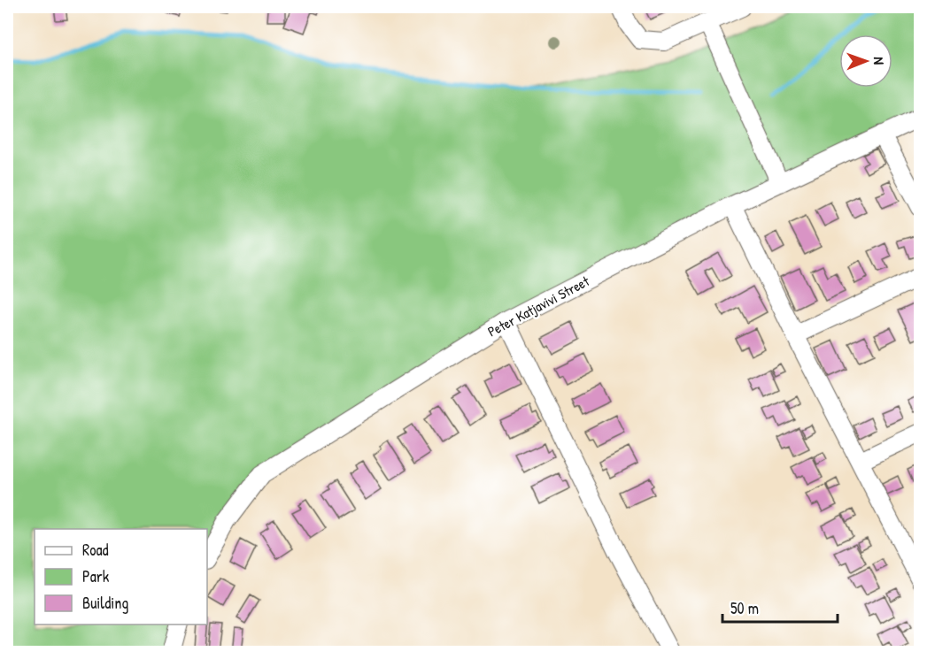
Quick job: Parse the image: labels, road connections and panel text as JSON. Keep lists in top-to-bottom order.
{
  "streets": {
    "street": ["Peter Katjavivi Street"]
  },
  "legend": ["Road", "Park", "Building"],
  "scale_bar": "50 m",
  "north": "right"
}
